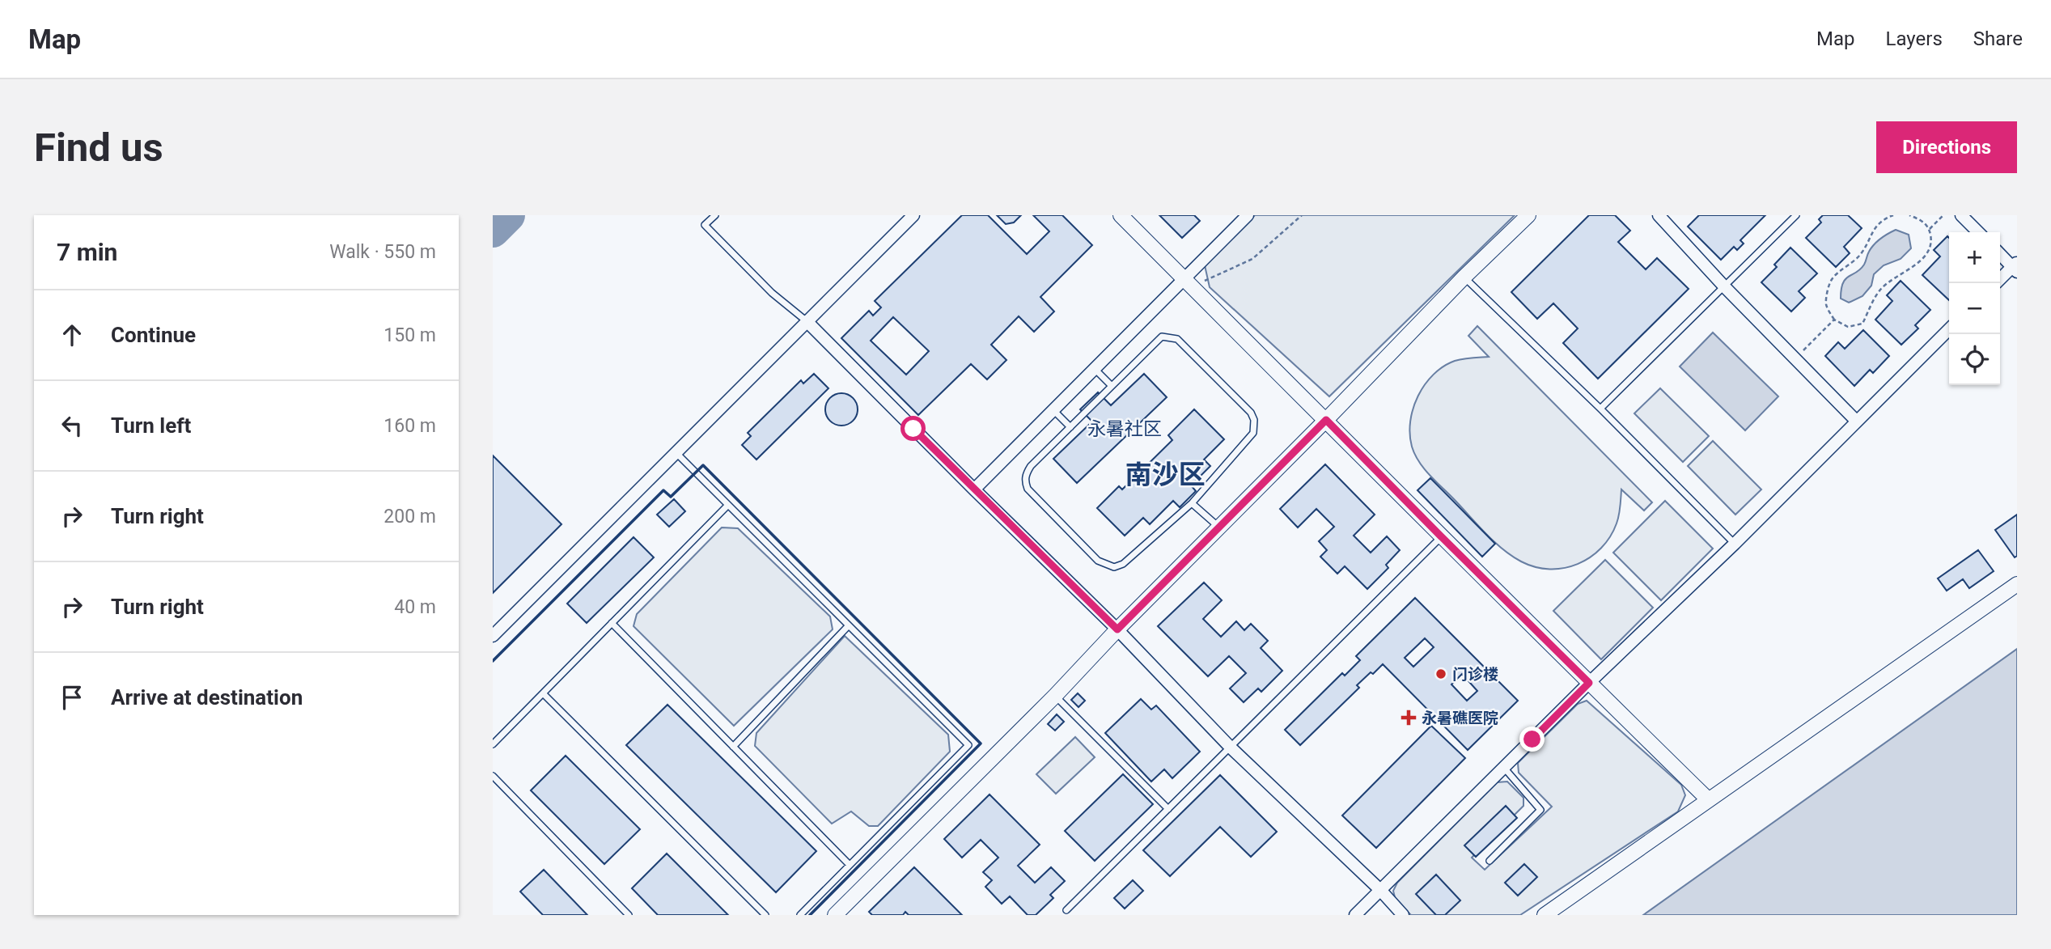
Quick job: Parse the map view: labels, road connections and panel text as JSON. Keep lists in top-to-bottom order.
{
  "districts": ["永暑社区", "南沙区"],
  "places": {
    "other": ["门诊楼"],
    "health": ["永暑礁医院"]
  },
  "page": {
    "header": "Map",
    "nav": ["Map", "Layers", "Share"],
    "buttons": "Directions",
    "title": "Find us",
    "heading": ["7 min", "Walk · 550 m"],
    "map_buttons": ["+", "−"],
    "list": [
      ["Continue", "150 m"],
      ["Turn left", "160 m"],
      ["Turn right", "200 m"],
      ["Turn right", "40 m"],
      "Arrive at destination"
    ]
  }
}
